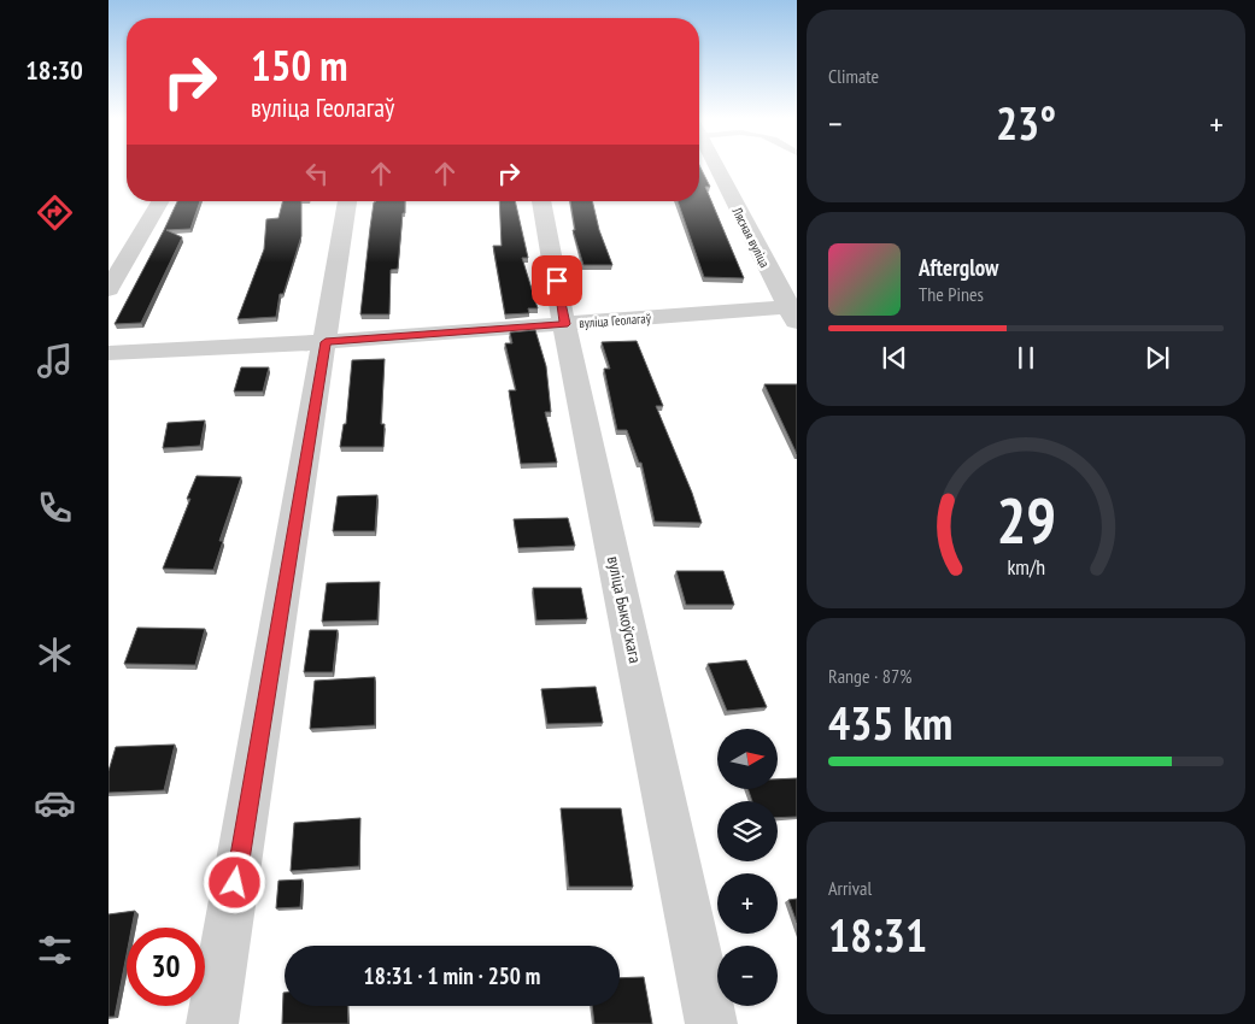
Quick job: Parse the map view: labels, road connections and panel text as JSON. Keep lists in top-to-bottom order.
{
  "streets": {
    "street": ["Лясная вуліца", "вуліца Геолагаў", "вуліца Быкоўскага"]
  },
  "crossings": [
    ["Лясная вуліца", "вуліца Геолагаў"],
    ["вуліца Геолагаў", "вуліца Быкоўскага"]
  ],
  "north": "right",
  "page": {
    "tabs": "18:30",
    "tile": [
      "Climate",
      ["Range · 87%", "435 km"],
      ["Arrival", "18:31"]
    ],
    "turn": ["150 m", "вуліца Геолагаў"],
    "heat": ["−", "23°", "+"],
    "song": ["Afterglow", "The Pines"],
    "map_buttons": ["+", "−"],
    "limit": "30",
    "trip": "18:31 · 1 min · 250 m",
    "gauge": ["29", "km/h"]
  }
}
